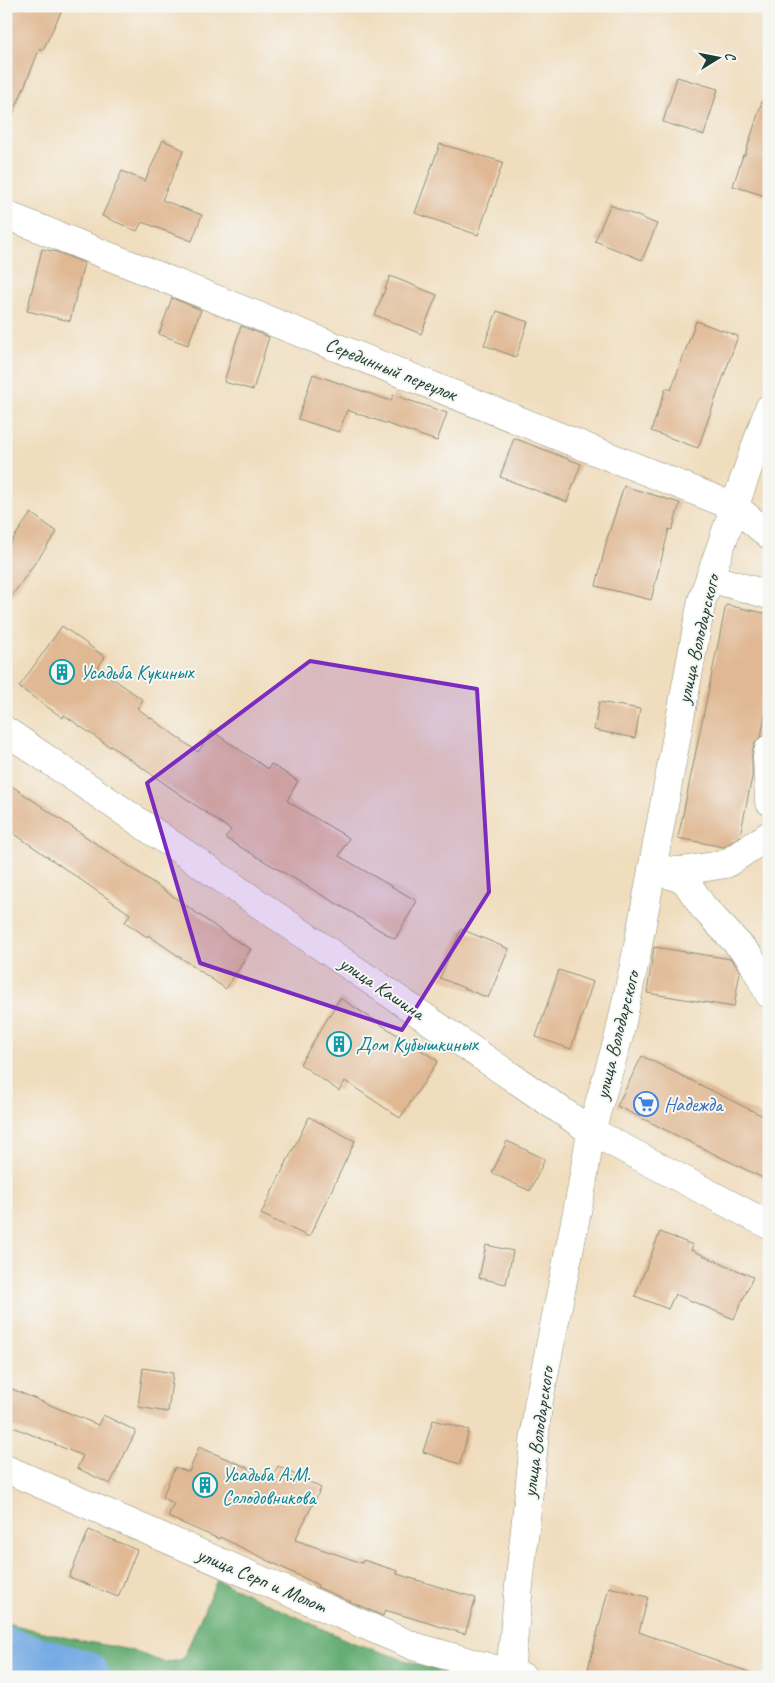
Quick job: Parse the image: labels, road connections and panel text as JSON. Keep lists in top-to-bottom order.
{
  "streets": {
    "street": [
      "Серединный переулок",
      "улица Володарского",
      "улица Кашина",
      "улица Серп и Молот"
    ]
  },
  "crossings": [
    ["Серединный переулок", "улица Володарского"],
    ["улица Володарского", "улица Кашина"],
    ["улица Володарского", "улица Серп и Молот"]
  ],
  "places": {
    "building": ["Усадьба Кукиных", "Дом Кубышкиных", "Усадьба А.М. Солодовникова"],
    "supermarket": ["Надежда"]
  },
  "north": "right"
}
